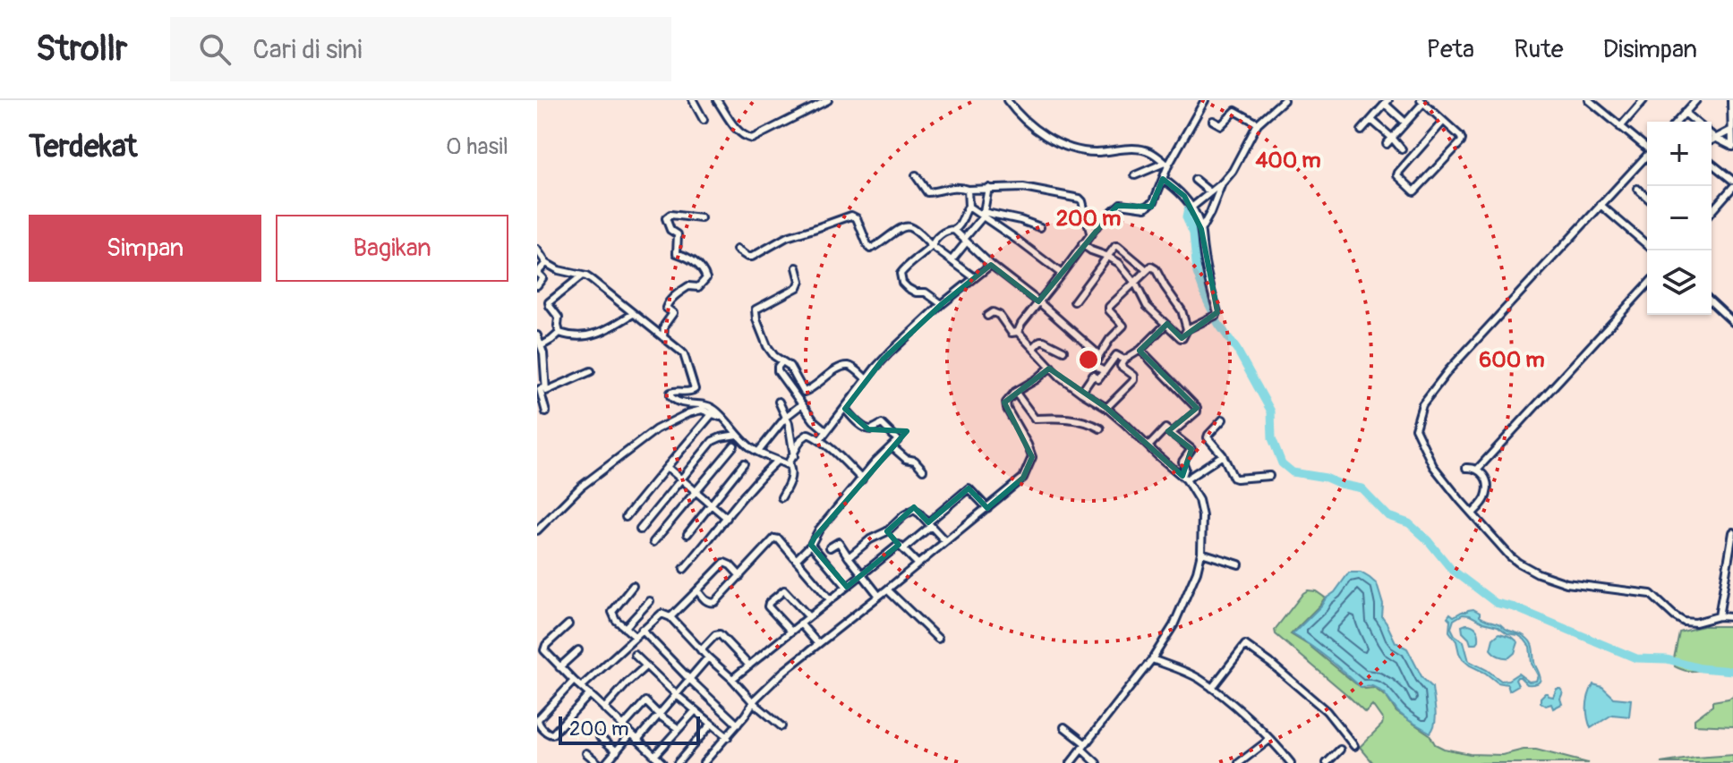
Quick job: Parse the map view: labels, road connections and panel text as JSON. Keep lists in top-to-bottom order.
{
  "scale_bar": "200 m",
  "page": {
    "header": "Strollr",
    "search": "Cari di sini",
    "nav": ["Peta", "Rute", "Disimpan"],
    "heading": ["Terdekat", "0 hasil"],
    "map_buttons": ["+", "−"],
    "buttons": ["Simpan", "Bagikan"],
    "scale": "200 m"
  },
  "rings": ["400 m", "200 m", "600 m"]
}
